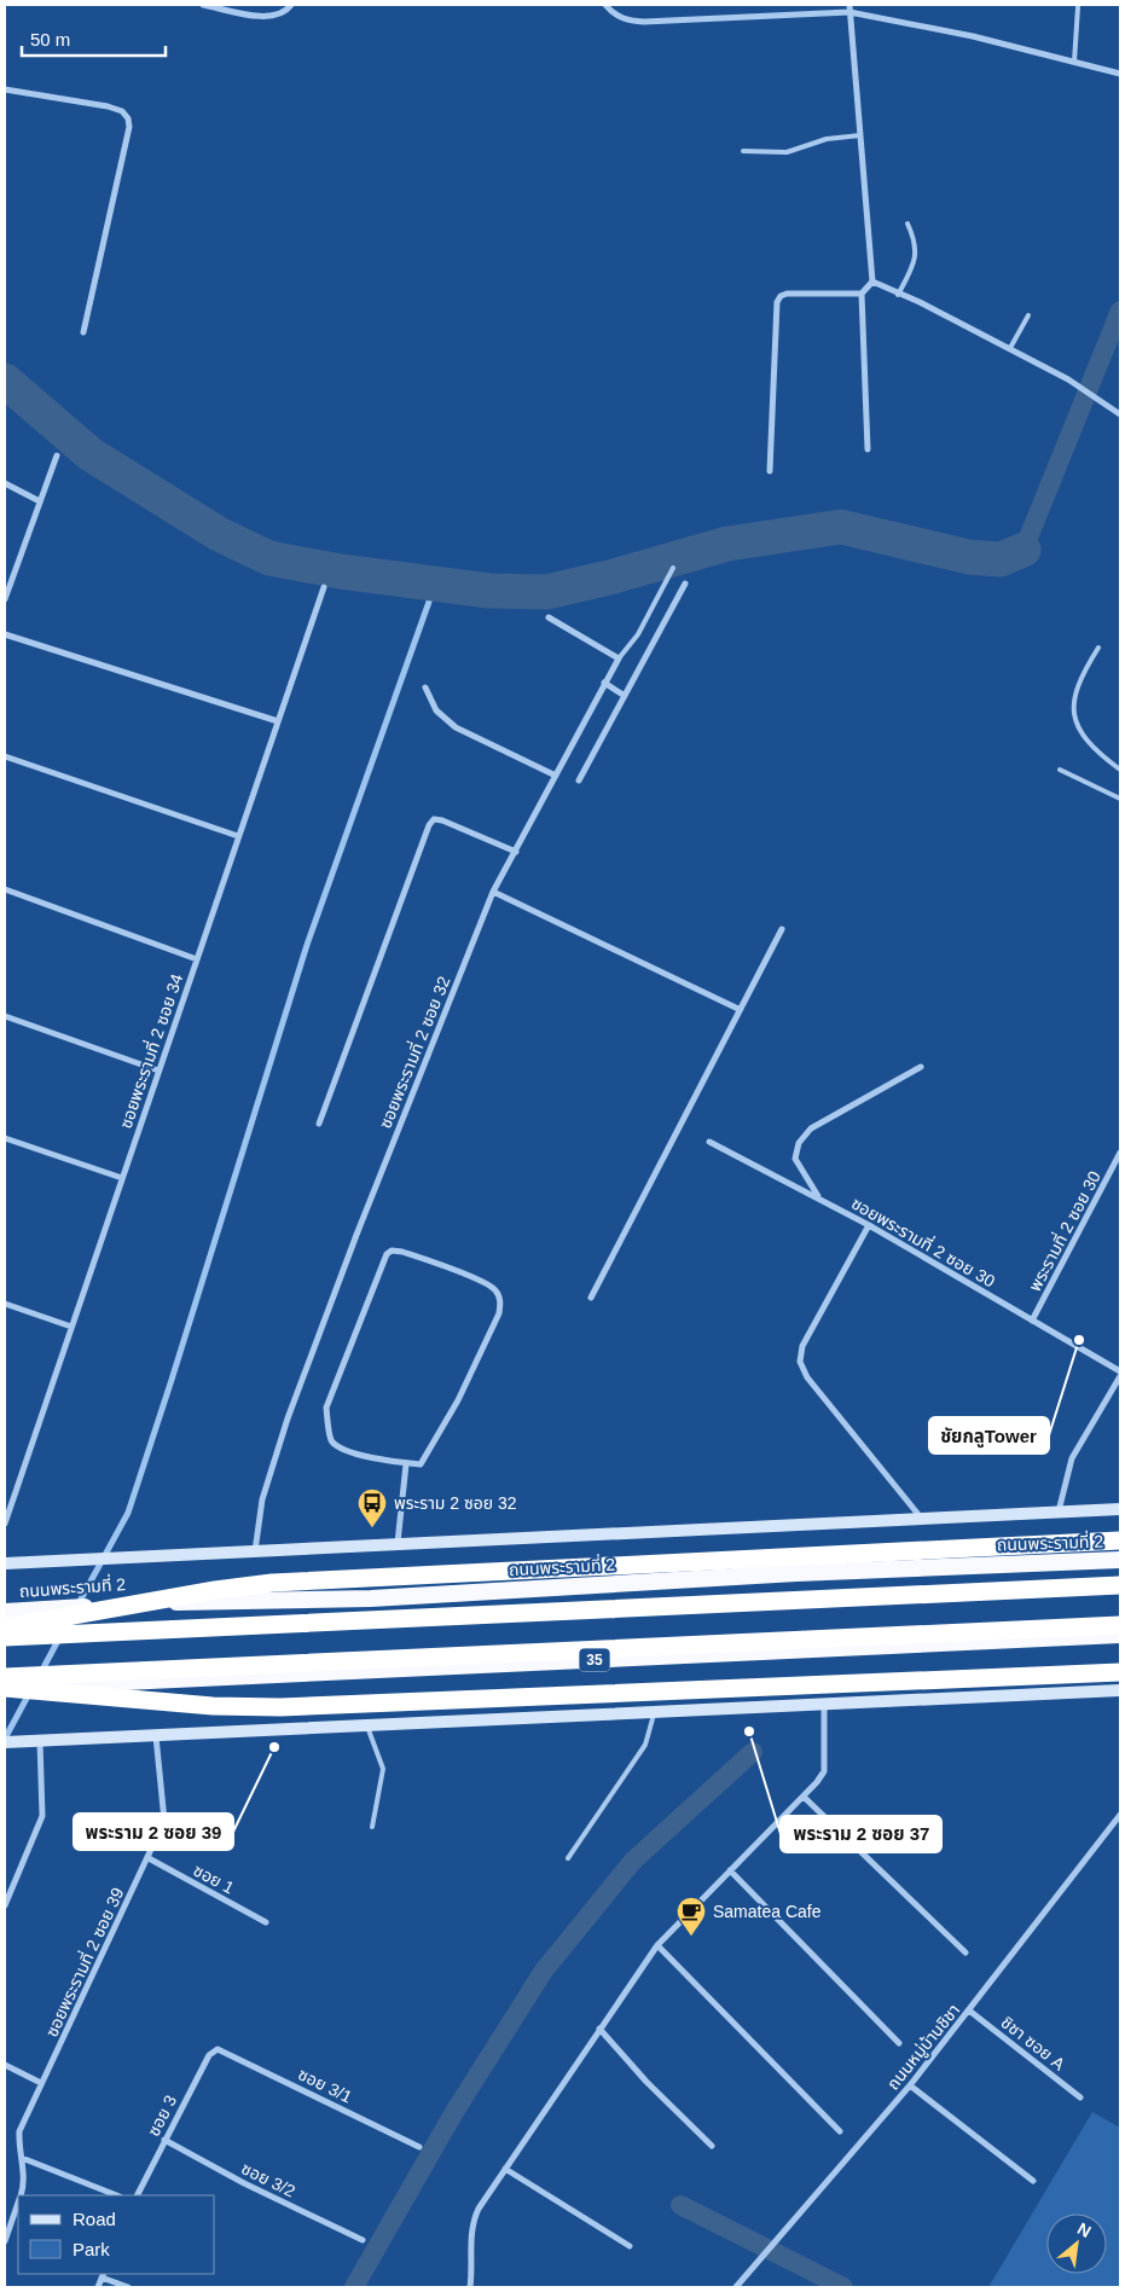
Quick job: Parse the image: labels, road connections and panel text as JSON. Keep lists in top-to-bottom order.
{
  "streets": {
    "highway": ["ถนนพระรามที่ 2", "35"],
    "street": [
      "ซอยพระรามที่ 2 ซอย 34",
      "ซอยพระรามที่ 2 ซอย 32",
      "พระรามที่ 2 ซอย 30",
      "ซอยพระรามที่ 2 ซอย 30",
      "ซอย 1",
      "ซอยพระรามที่ 2 ซอย 39",
      "ชิชา ซอย A",
      "ถนนหมู่บ้านชิชา",
      "ซอย 3/1",
      "ซอย 3",
      "ซอย 3/2"
    ]
  },
  "crossings": [
    ["ซอยพระรามที่ 2 ซอย 32", "ถนนพระรามที่ 2"],
    ["พระรามที่ 2 ซอย 30", "ซอยพระรามที่ 2 ซอย 30"],
    ["ซอย 1", "ซอยพระรามที่ 2 ซอย 39"],
    ["ชิชา ซอย A", "ถนนหมู่บ้านชิชา"],
    ["ซอย 3/1", "ซอย 3"],
    ["ซอย 3", "ซอย 3/2"]
  ],
  "places": {
    "other": ["ชัยกลูTower", "พระราม 2 ซอย 37", "พระราม 2 ซอย 39"],
    "bus stop": ["พระราม 2 ซอย 32"],
    "cafe": ["Samatea Cafe"]
  },
  "legend": ["Road", "Park"],
  "scale_bar": "50 m",
  "north": "top right"
}
